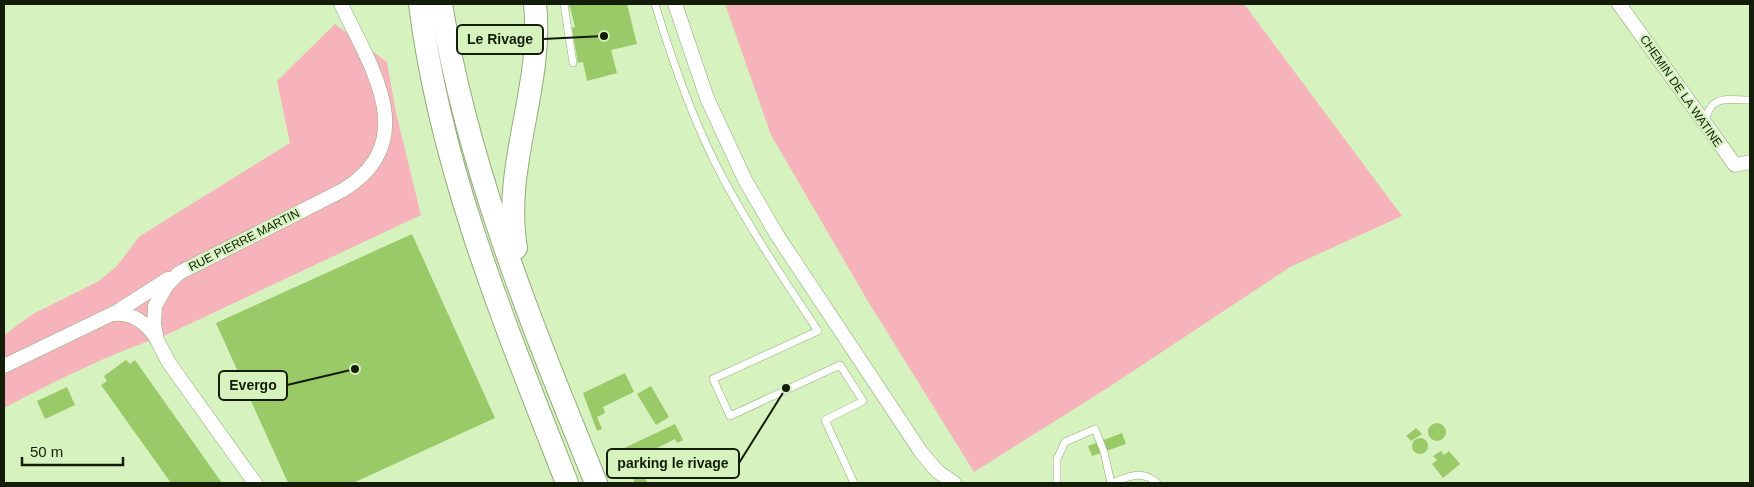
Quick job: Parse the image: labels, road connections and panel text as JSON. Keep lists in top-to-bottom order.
{
  "streets": {
    "street": ["CHEMIN DE LA WATINE", "RUE PIERRE MARTIN"]
  },
  "places": ["Le Rivage", "Evergo", "parking le rivage"],
  "scale_bar": "50 m"
}
